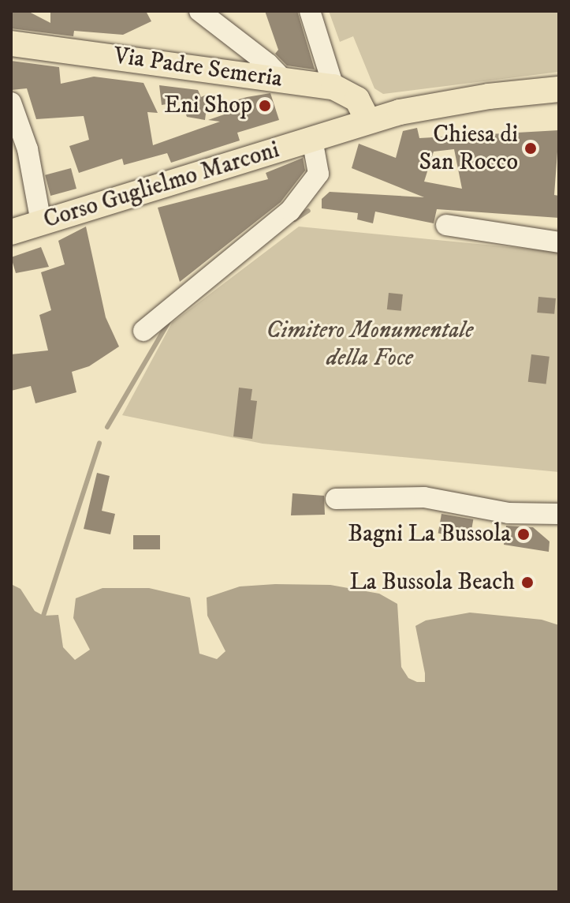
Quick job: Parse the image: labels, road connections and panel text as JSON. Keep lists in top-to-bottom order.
{
  "streets": {
    "main road": ["Via Padre Semeria", "Corso Guglielmo Marconi"]
  },
  "crossings": [
    ["Via Padre Semeria", "Corso Guglielmo Marconi"]
  ],
  "parks": ["Cimitero Monumentale della Foce"],
  "places": [
    "Eni Shop",
    "Chiesa di San Rocco",
    "Bagni La Bussola",
    "La Bussola Beach"
  ]
}
